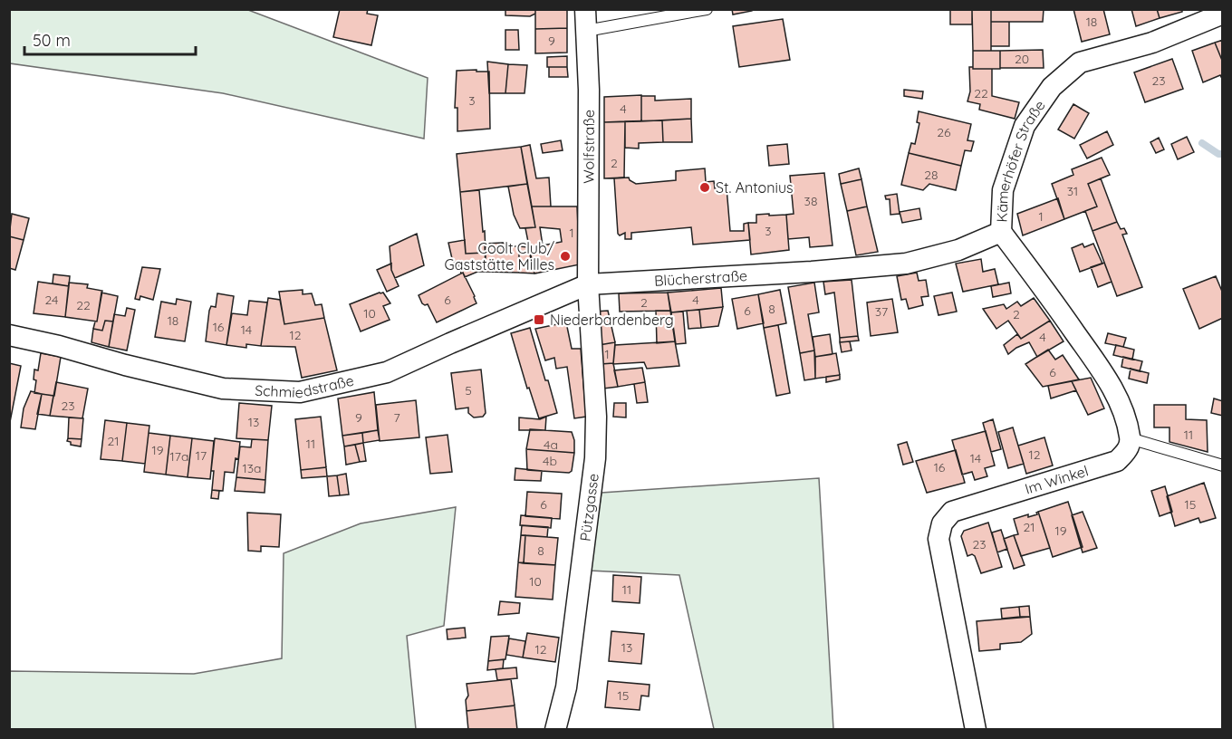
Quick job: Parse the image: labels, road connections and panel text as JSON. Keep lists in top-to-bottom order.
{
  "streets": {
    "street": [
      "Wolfstraße",
      "Kämerhöfer Straße",
      "Blücherstraße",
      "Schmiedstraße",
      "Im Winkel",
      "Pützgasse"
    ]
  },
  "crossings": [
    ["Wolfstraße", "Blücherstraße"],
    ["Wolfstraße", "Schmiedstraße"],
    ["Wolfstraße", "Pützgasse"],
    ["Kämerhöfer Straße", "Blücherstraße"],
    ["Blücherstraße", "Schmiedstraße"],
    ["Blücherstraße", "Pützgasse"],
    ["Schmiedstraße", "Pützgasse"]
  ],
  "places": {
    "other": ["St. Antonius", "Coolt Club/ Gaststätte Milles"],
    "transit": ["Niederbardenberg"]
  },
  "house_numbers": [
    "18",
    "9",
    "20",
    "23",
    "22",
    "3",
    "4",
    "26",
    "2",
    "28",
    "31",
    "38",
    "1",
    "3",
    "1",
    "24",
    "6",
    "4",
    "2",
    "22",
    "8",
    "6",
    "37",
    "10",
    "2",
    "18",
    "16",
    "14",
    "12",
    "4",
    "1",
    "6",
    "5",
    "23",
    "9",
    "7",
    "13",
    "11",
    "21",
    "11",
    "4a",
    "19",
    "12",
    "17",
    "17a",
    "14",
    "4b",
    "16",
    "13a",
    "6",
    "15",
    "21",
    "19",
    "23",
    "8",
    "10",
    "11",
    "13",
    "12",
    "15"
  ],
  "scale_bar": "50 m"
}
